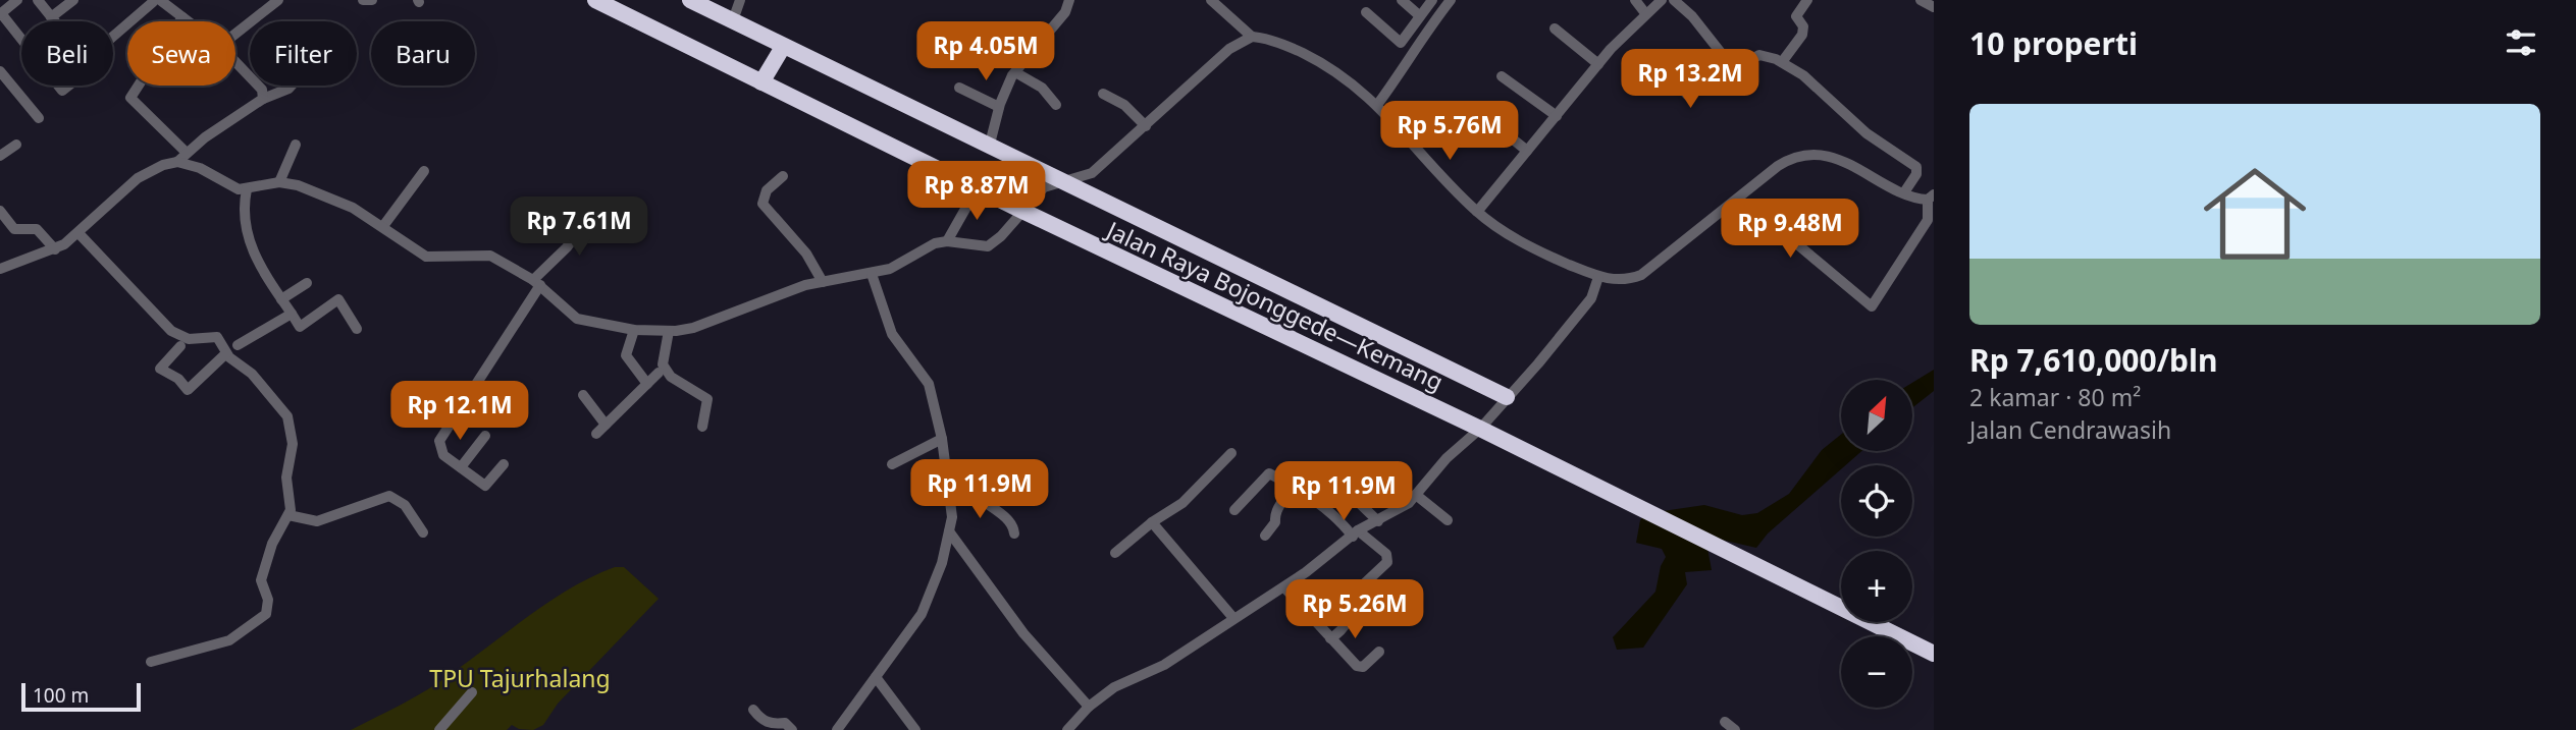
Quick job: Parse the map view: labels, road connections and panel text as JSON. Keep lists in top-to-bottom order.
{
  "streets": {
    "highway": ["Jalan Raya Bojonggede—Kemang"]
  },
  "parks": ["TPU Tajurhalang"],
  "scale_bar": "100 m",
  "north": "top right",
  "page": {
    "heading": "10 properti",
    "price": [
      "Rp 4.05M",
      "Rp 13.2M",
      "Rp 5.76M",
      "Rp 8.87M",
      "Rp 7.61M",
      "Rp 9.48M",
      "Rp 12.1M",
      "Rp 11.9M",
      "Rp 11.9M",
      "Rp 5.26M"
    ],
    "chip": [
      "Beli",
      "Sewa",
      "Filter",
      "Baru"
    ],
    "list": [
      {
        "name": "Rp 7,610,000/bln",
        "note": "2 kamar · 80 m² · Jalan Cendrawasih"
      }
    ],
    "map_buttons": ["+", "−"],
    "scale": "100 m"
  }
}
